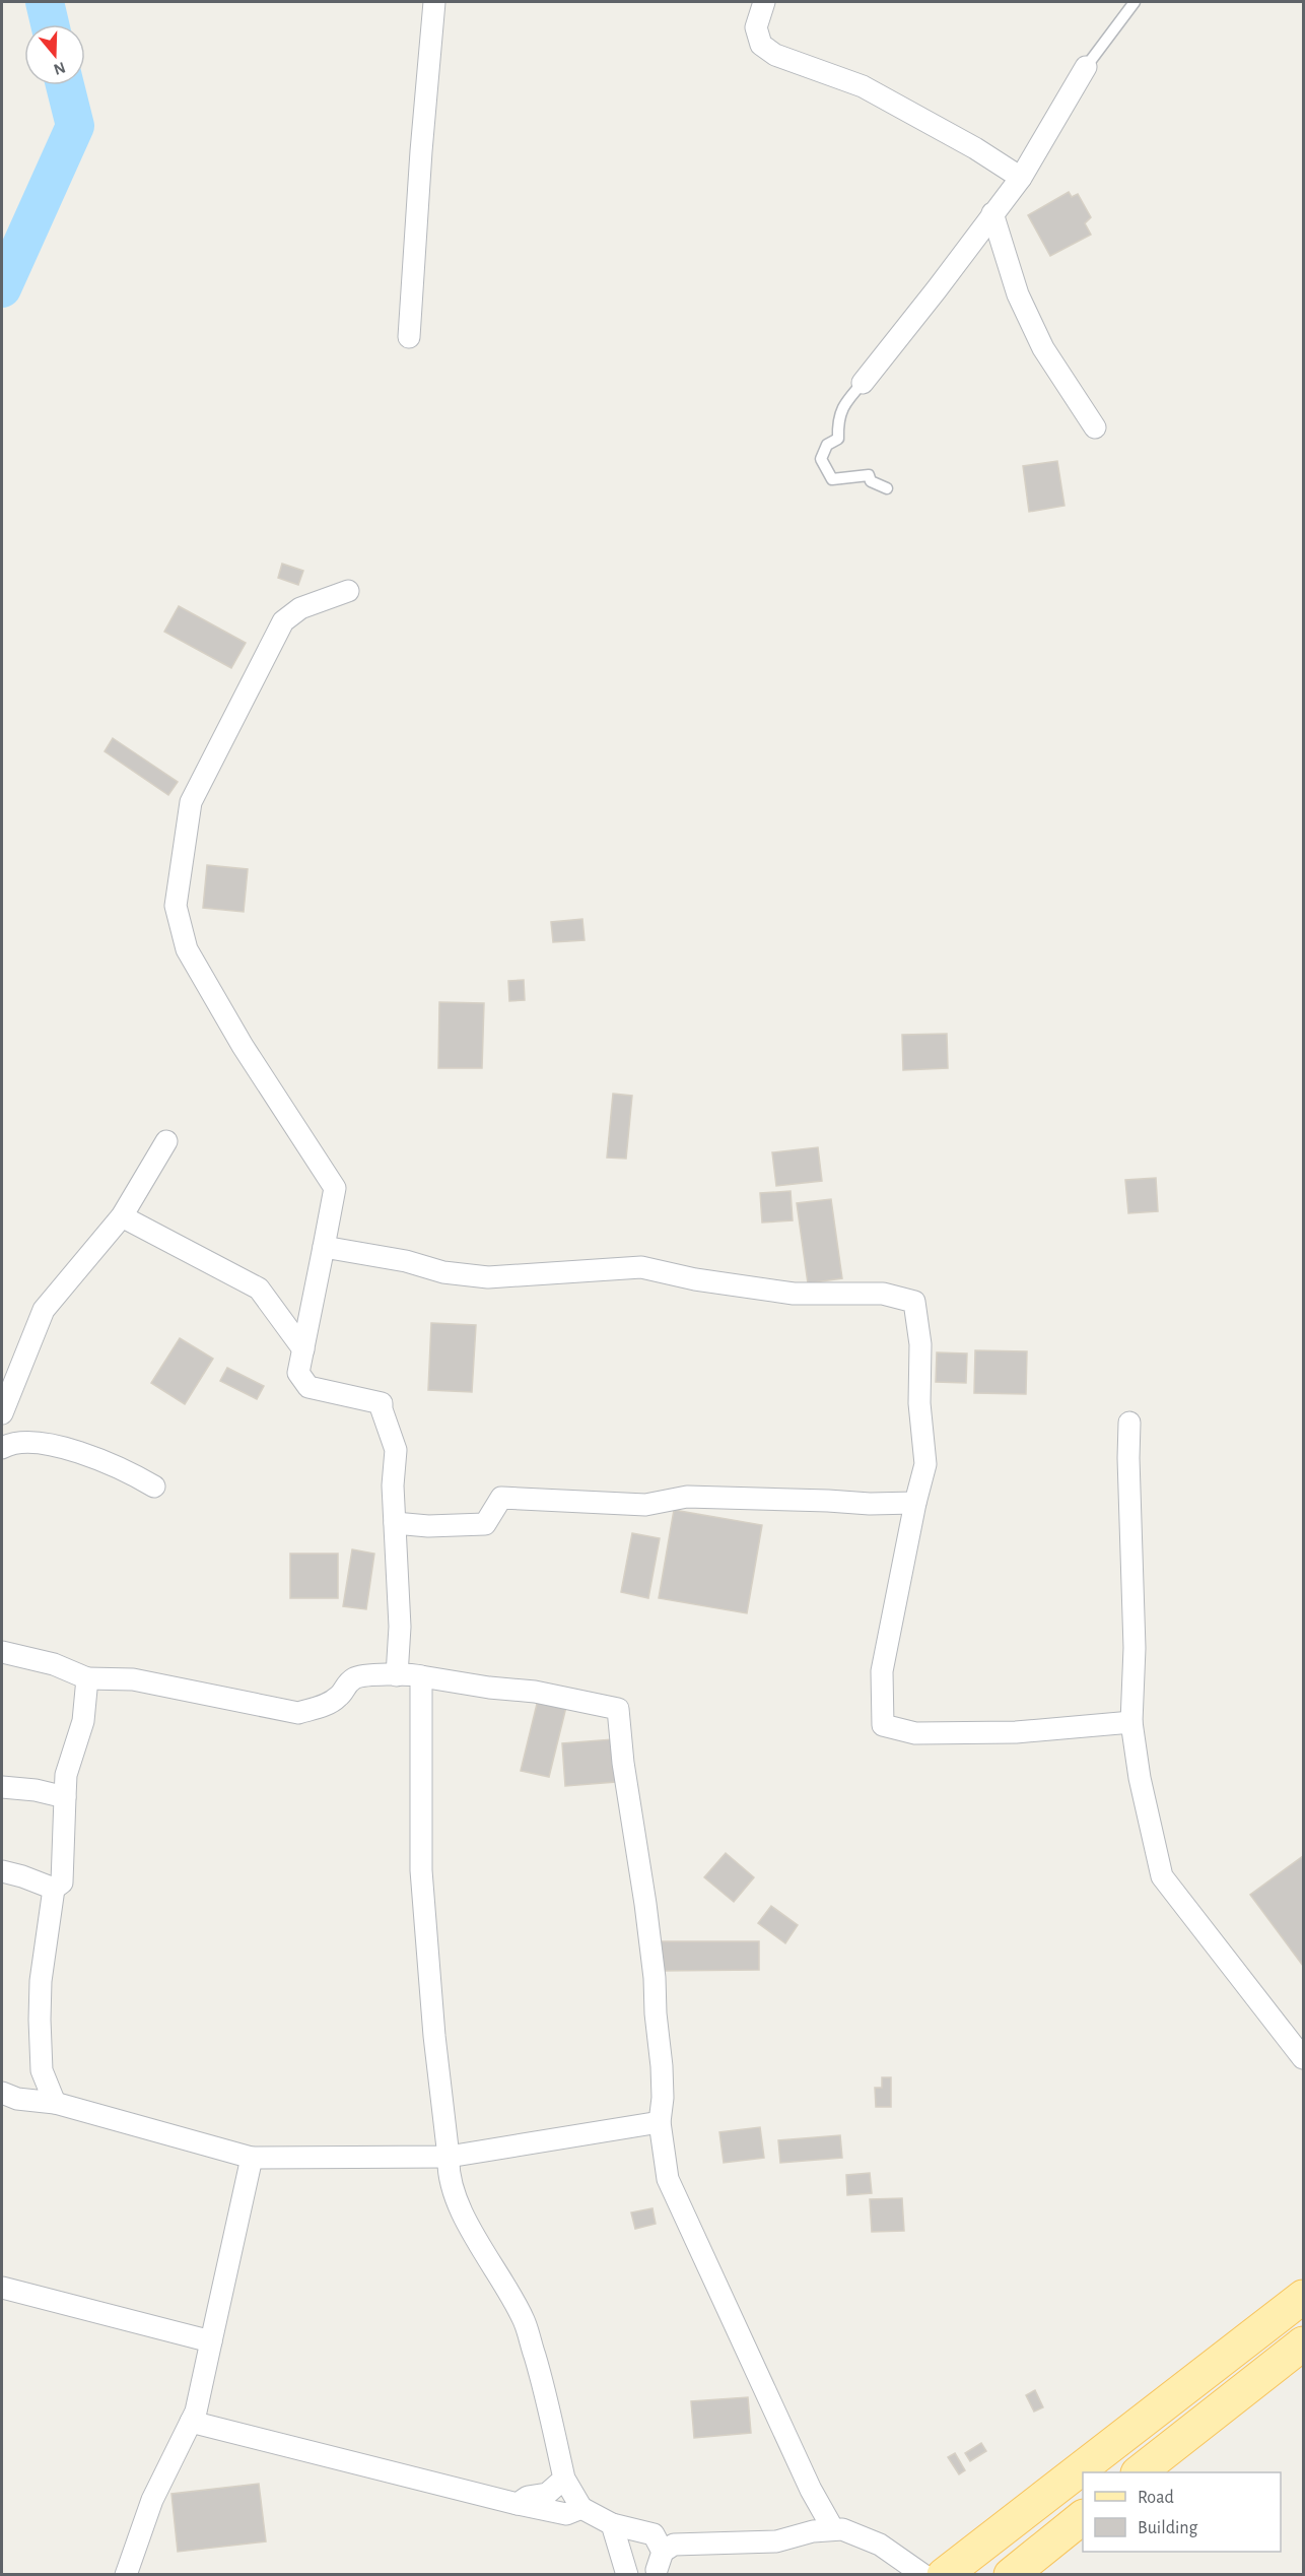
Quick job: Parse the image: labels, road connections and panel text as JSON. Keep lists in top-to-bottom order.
{
  "legend": ["Road", "Building"],
  "north": "bottom"
}
